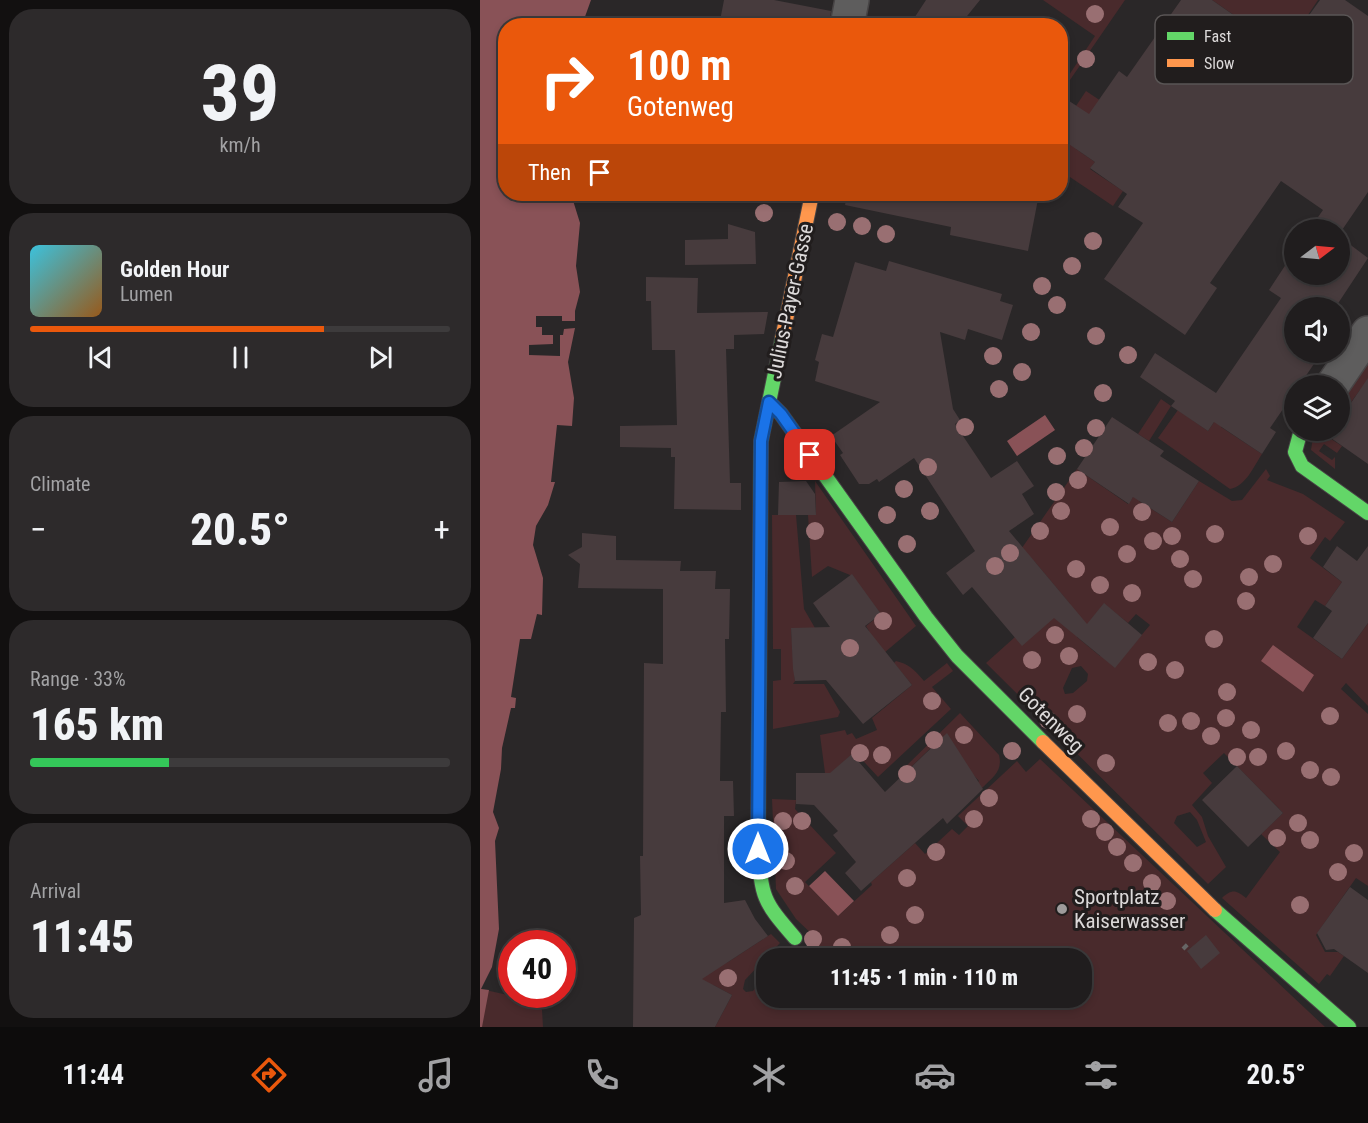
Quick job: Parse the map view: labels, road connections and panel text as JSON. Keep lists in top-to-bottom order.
{
  "streets": {
    "street": ["Julius-Payer-Gasse", "Gotenweg"]
  },
  "crossings": [
    ["Julius-Payer-Gasse", "Gotenweg"]
  ],
  "places": ["Sportplatz Kaiserwasser"],
  "legend": ["Fast", "Slow"],
  "north": "right",
  "page": {
    "tile": [
      ["39", "km/h"],
      "Climate",
      ["Range · 33%", "165 km"],
      ["Arrival", "11:45"]
    ],
    "turn": ["100 m", "Gotenweg"],
    "then": "Then",
    "song": ["Golden Hour", "Lumen"],
    "heat": ["−", "20.5°", "+"],
    "limit": "40",
    "trip": "11:45 · 1 min · 110 m",
    "tabs": ["11:44", "20.5°"]
  }
}
